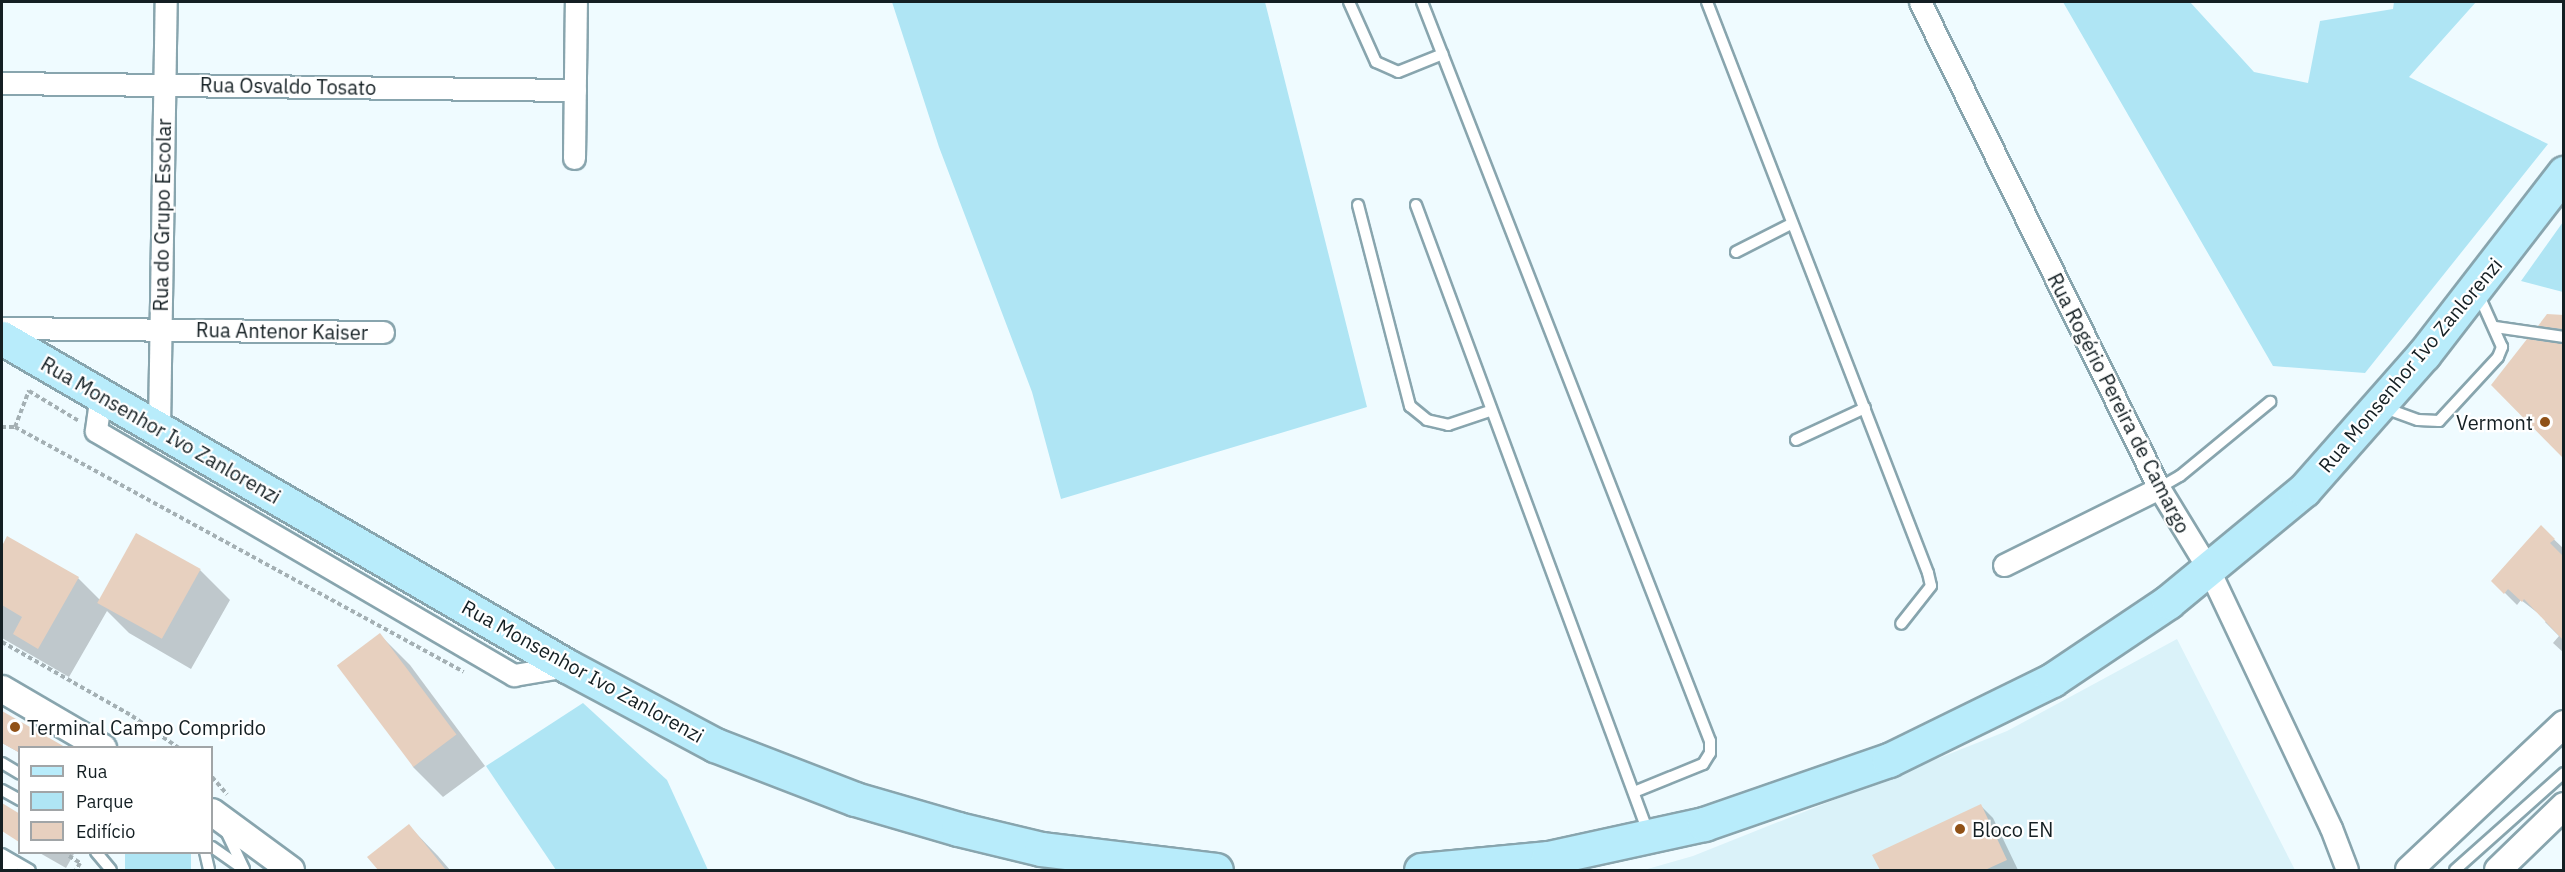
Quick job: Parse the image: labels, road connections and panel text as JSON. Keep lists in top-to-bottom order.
{
  "streets": {
    "main road": ["Rua Monsenhor Ivo Zanlorenzi"],
    "street": [
      "Rua Osvaldo Tosato",
      "Rua do Grupo Escolar",
      "Rua Antenor Kaiser",
      "Rua Rogério Pereira de Camargo"
    ]
  },
  "crossings": [
    ["Rua Osvaldo Tosato", "Rua do Grupo Escolar"],
    ["Rua do Grupo Escolar", "Rua Antenor Kaiser"],
    ["Rua do Grupo Escolar", "Rua Monsenhor Ivo Zanlorenzi"],
    ["Rua Monsenhor Ivo Zanlorenzi", "Rua Rogério Pereira de Camargo"]
  ],
  "places": ["Vermont", "Terminal Campo Comprido", "Bloco EN"],
  "legend": ["Rua", "Parque", "Edifício"]
}
